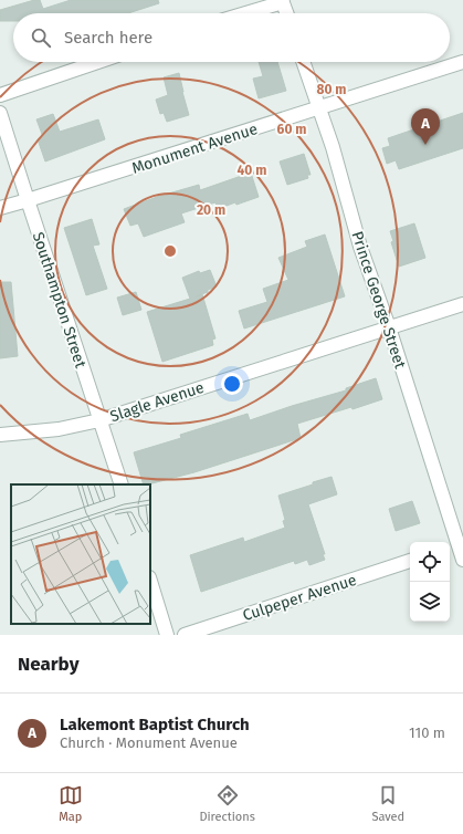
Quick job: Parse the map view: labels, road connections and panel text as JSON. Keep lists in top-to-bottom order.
{
  "streets": {
    "street": [
      "Monument Avenue",
      "Southampton Street",
      "Prince George Street",
      "Slagle Avenue",
      "Culpeper Avenue"
    ]
  },
  "crossings": [
    ["Monument Avenue", "Southampton Street"],
    ["Monument Avenue", "Prince George Street"],
    ["Southampton Street", "Slagle Avenue"],
    ["Prince George Street", "Slagle Avenue"]
  ],
  "page": {
    "search": "Search here",
    "pins": "A",
    "heading": "Nearby",
    "list": [
      {
        "mark": "A",
        "name": "Lakemont Baptist Church",
        "note": "Church · Monument Avenue",
        "value": "110 m"
      }
    ],
    "nav": ["Map", "Directions", "Saved"]
  },
  "rings": [
    "80 m",
    "60 m",
    "40 m",
    "20 m"
  ]
}
